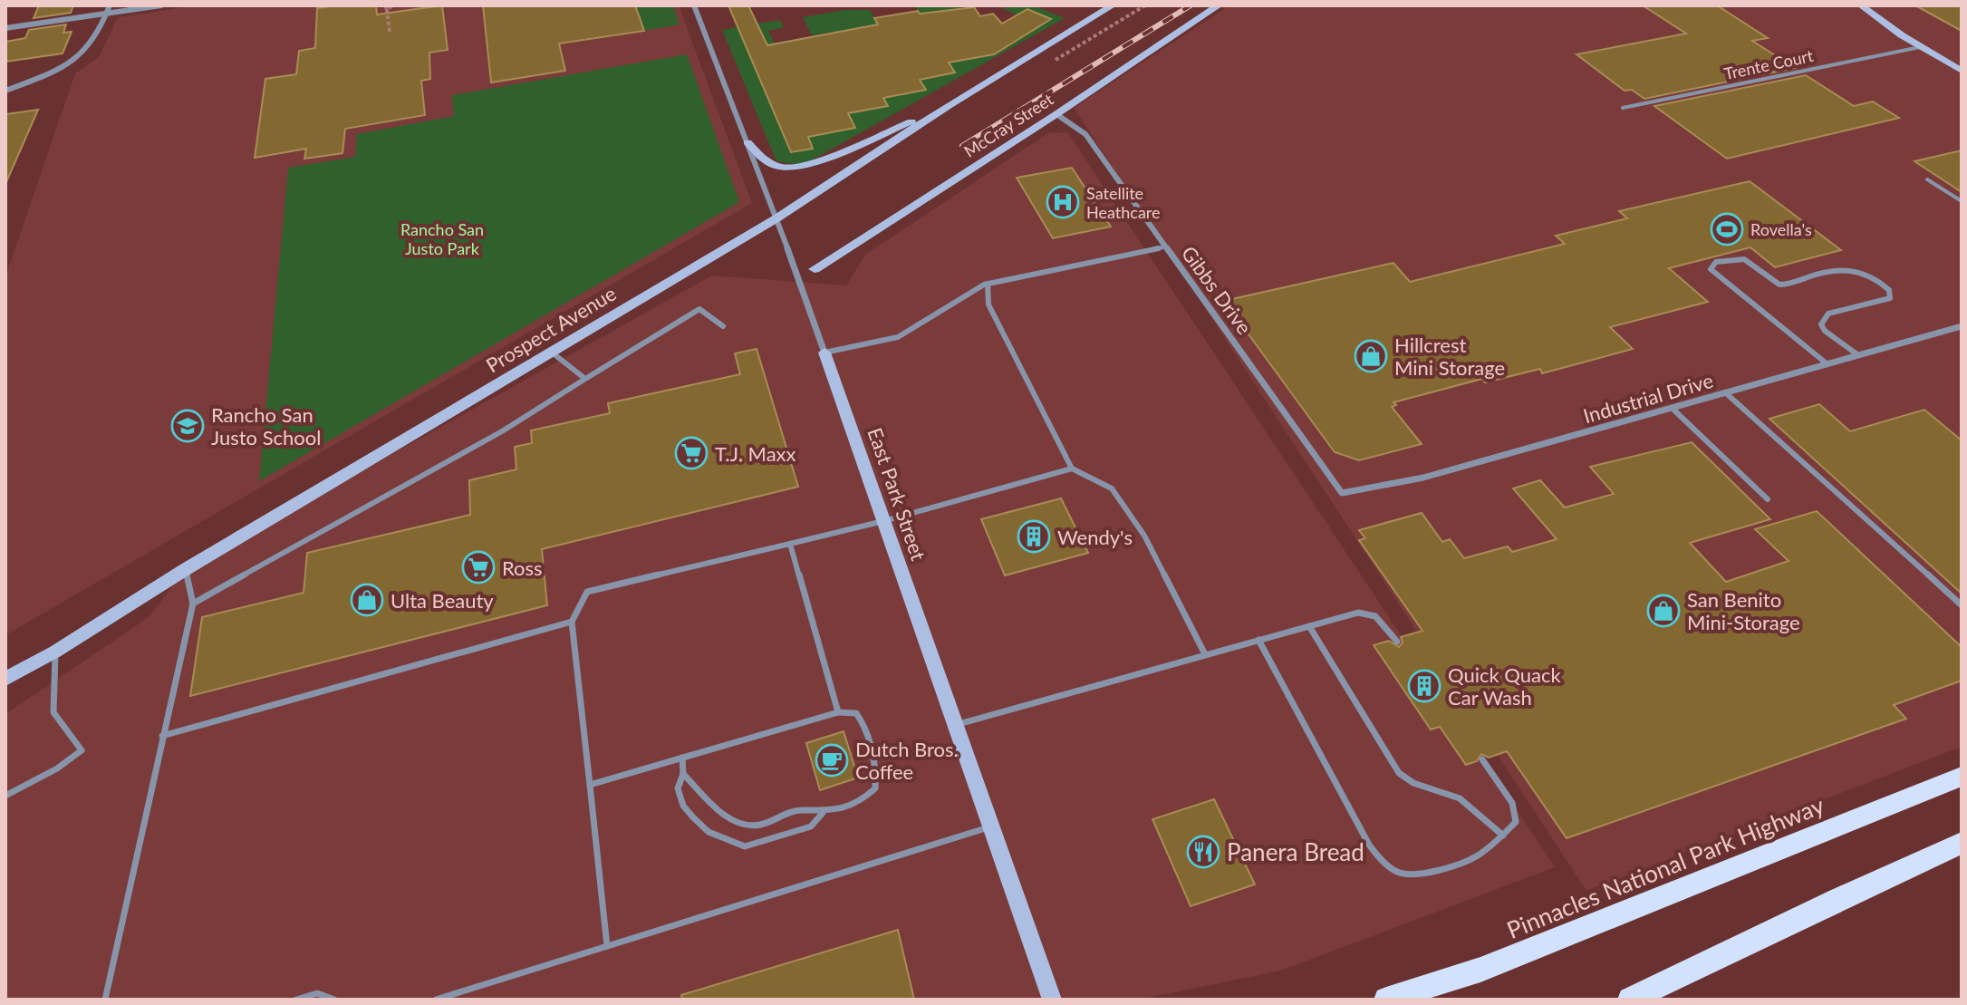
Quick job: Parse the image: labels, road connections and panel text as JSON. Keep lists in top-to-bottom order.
{
  "streets": {
    "main road": ["Pinnacles National Park Highway"],
    "street": [
      "McCray Street",
      "Gibbs Drive",
      "Prospect Avenue",
      "Industrial Drive",
      "East Park Street"
    ],
    "lane": ["Trente Court"]
  },
  "crossings": [
    ["McCray Street", "Gibbs Drive"],
    ["Gibbs Drive", "Industrial Drive"],
    ["Prospect Avenue", "East Park Street"]
  ],
  "parks": ["Rancho San Justo Park"],
  "places": {
    "hospital": ["Satellite Heathcare"],
    "sports": ["Rovella's"],
    "shop": ["Hillcrest Mini Storage", "Ulta Beauty", "San Benito Mini-Storage"],
    "school or university": ["Rancho San Justo School"],
    "supermarket": ["T.J. Maxx", "Ross"],
    "building": ["Wendy's", "Quick Quack Car Wash"],
    "cafe": ["Dutch Bros. Coffee"],
    "restaurant": ["Panera Bread"]
  }
}
